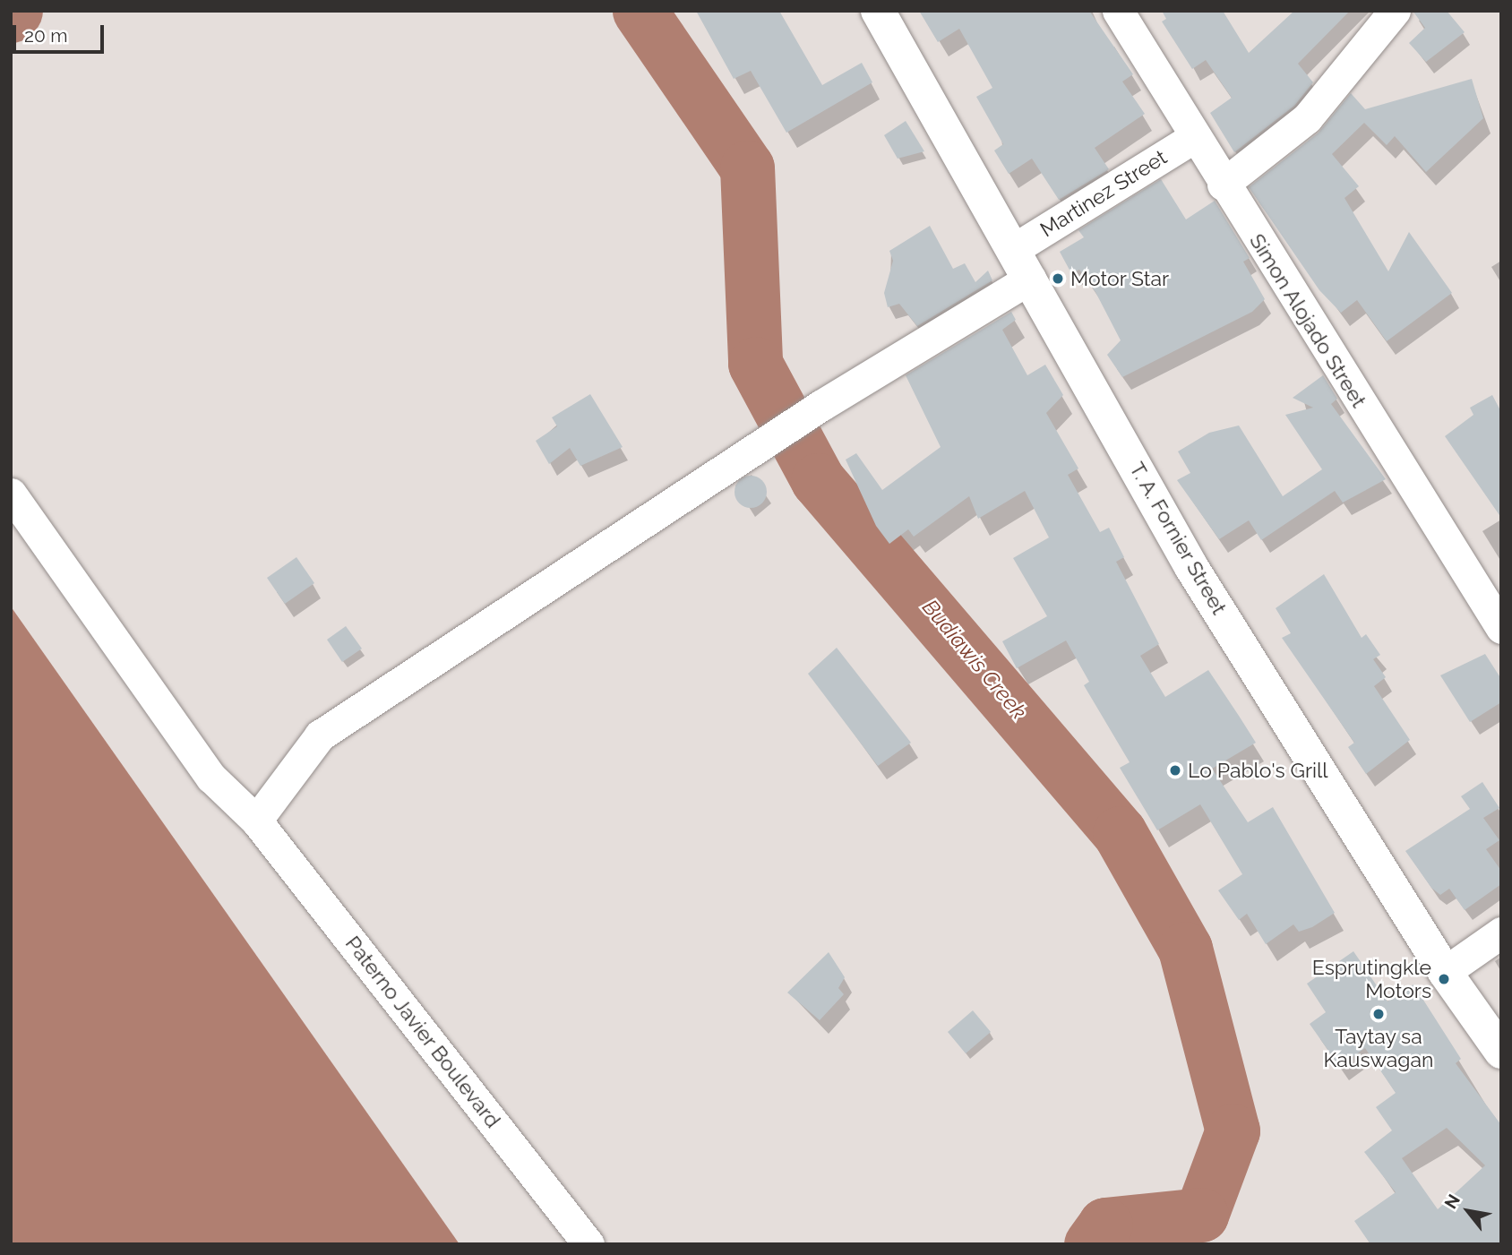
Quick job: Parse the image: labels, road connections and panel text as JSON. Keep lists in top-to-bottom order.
{
  "streets": {
    "main road": ["T. A. Fornier Street"],
    "street": ["Martinez Street", "Simon Alojado Street", "Paterno Javier Boulevard"]
  },
  "crossings": [
    ["Martinez Street", "Simon Alojado Street"],
    ["Martinez Street", "T. A. Fornier Street"]
  ],
  "water": ["Budiawis Creek"],
  "places": [
    "Motor Star",
    "Lo Pablo's Grill",
    "Esprutingkle Motors",
    "Taytay sa Kauswagan"
  ],
  "scale_bar": "20 m",
  "north": "top left"
}
